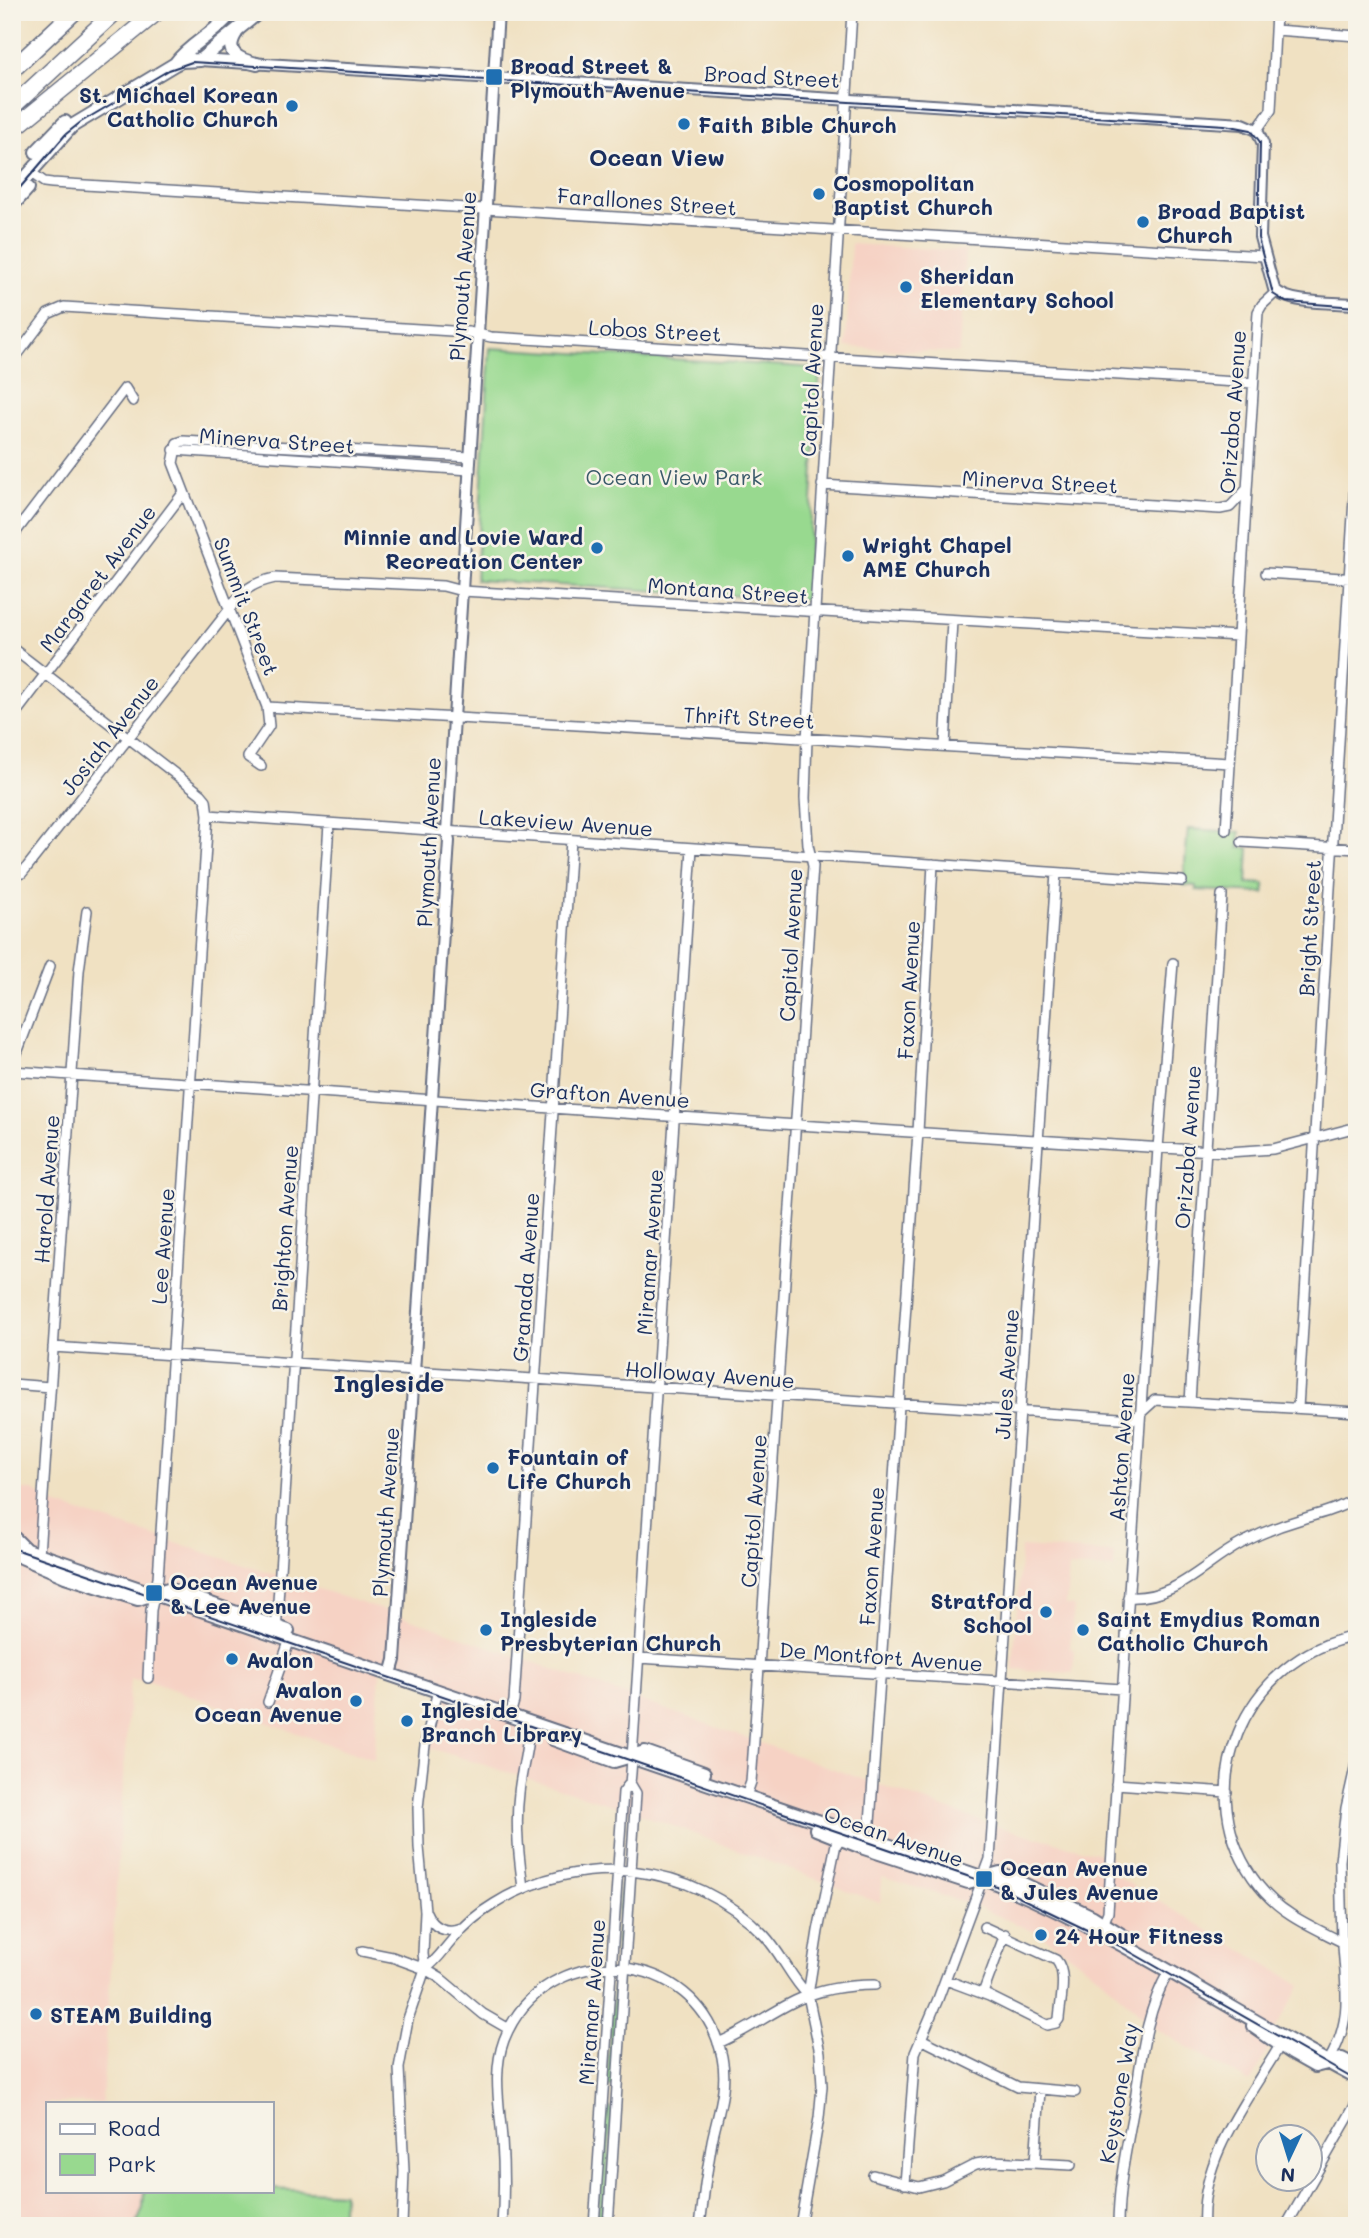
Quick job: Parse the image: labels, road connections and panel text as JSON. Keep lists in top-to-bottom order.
{
  "streets": {
    "main road": ["Ocean Avenue"],
    "street": [
      "Broad Street",
      "Farallones Street",
      "Plymouth Avenue",
      "Lobos Street",
      "Capitol Avenue",
      "Orizaba Avenue",
      "Minerva Street",
      "Margaret Avenue",
      "Montana Street",
      "Summit Street",
      "Thrift Street",
      "Josiah Avenue",
      "Lakeview Avenue",
      "Bright Street",
      "Faxon Avenue",
      "Grafton Avenue",
      "Harold Avenue",
      "Brighton Avenue",
      "Lee Avenue",
      "Miramar Avenue",
      "Granada Avenue",
      "Holloway Avenue",
      "Jules Avenue",
      "Ashton Avenue",
      "De Montfort Avenue",
      "Keystone Way"
    ]
  },
  "crossings": [
    ["Broad Street", "Plymouth Avenue"],
    ["Broad Street", "Capitol Avenue"],
    ["Farallones Street", "Plymouth Avenue"],
    ["Farallones Street", "Capitol Avenue"],
    ["Plymouth Avenue", "Lobos Street"],
    ["Plymouth Avenue", "Minerva Street"],
    ["Plymouth Avenue", "Montana Street"],
    ["Plymouth Avenue", "Thrift Street"],
    ["Plymouth Avenue", "Lakeview Avenue"],
    ["Plymouth Avenue", "Grafton Avenue"],
    ["Plymouth Avenue", "Holloway Avenue"],
    ["Plymouth Avenue", "Ocean Avenue"],
    ["Lobos Street", "Capitol Avenue"],
    ["Lobos Street", "Orizaba Avenue"],
    ["Capitol Avenue", "Minerva Street"],
    ["Capitol Avenue", "Montana Street"],
    ["Capitol Avenue", "Thrift Street"],
    ["Capitol Avenue", "Lakeview Avenue"],
    ["Capitol Avenue", "Grafton Avenue"],
    ["Capitol Avenue", "Holloway Avenue"],
    ["Capitol Avenue", "De Montfort Avenue"],
    ["Capitol Avenue", "Ocean Avenue"],
    ["Orizaba Avenue", "Minerva Street"],
    ["Orizaba Avenue", "Montana Street"],
    ["Orizaba Avenue", "Thrift Street"],
    ["Orizaba Avenue", "Grafton Avenue"],
    ["Orizaba Avenue", "Holloway Avenue"],
    ["Minerva Street", "Summit Street"],
    ["Margaret Avenue", "Summit Street"],
    ["Montana Street", "Summit Street"],
    ["Montana Street", "Josiah Avenue"],
    ["Summit Street", "Thrift Street"],
    ["Summit Street", "Josiah Avenue"],
    ["Lakeview Avenue", "Faxon Avenue"],
    ["Lakeview Avenue", "Brighton Avenue"],
    ["Lakeview Avenue", "Lee Avenue"],
    ["Lakeview Avenue", "Miramar Avenue"],
    ["Lakeview Avenue", "Granada Avenue"],
    ["Lakeview Avenue", "Jules Avenue"],
    ["Bright Street", "Grafton Avenue"],
    ["Bright Street", "Holloway Avenue"],
    ["Faxon Avenue", "Grafton Avenue"],
    ["Faxon Avenue", "Holloway Avenue"],
    ["Faxon Avenue", "De Montfort Avenue"],
    ["Faxon Avenue", "Ocean Avenue"],
    ["Grafton Avenue", "Harold Avenue"],
    ["Grafton Avenue", "Brighton Avenue"],
    ["Grafton Avenue", "Lee Avenue"],
    ["Grafton Avenue", "Miramar Avenue"],
    ["Grafton Avenue", "Granada Avenue"],
    ["Grafton Avenue", "Jules Avenue"],
    ["Grafton Avenue", "Ashton Avenue"],
    ["Harold Avenue", "Holloway Avenue"],
    ["Harold Avenue", "Ocean Avenue"],
    ["Brighton Avenue", "Holloway Avenue"],
    ["Brighton Avenue", "Ocean Avenue"],
    ["Lee Avenue", "Holloway Avenue"],
    ["Lee Avenue", "Ocean Avenue"],
    ["Miramar Avenue", "Holloway Avenue"],
    ["Miramar Avenue", "De Montfort Avenue"],
    ["Miramar Avenue", "Ocean Avenue"],
    ["Granada Avenue", "Holloway Avenue"],
    ["Granada Avenue", "Ocean Avenue"],
    ["Holloway Avenue", "Jules Avenue"],
    ["Holloway Avenue", "Ashton Avenue"],
    ["Jules Avenue", "De Montfort Avenue"],
    ["Jules Avenue", "Ocean Avenue"],
    ["Ashton Avenue", "De Montfort Avenue"],
    ["Ashton Avenue", "Ocean Avenue"],
    ["Ocean Avenue", "Keystone Way"]
  ],
  "districts": ["Ocean View", "Ingleside"],
  "parks": ["Ocean View Park"],
  "places": {
    "transit": ["Broad Street & Plymouth Avenue", "Ocean Avenue & Lee Avenue", "Ocean Avenue & Jules Avenue"],
    "other": [
      "St. Michael Korean Catholic Church",
      "Faith Bible Church",
      "Cosmopolitan Baptist Church",
      "Broad Baptist Church",
      "Sheridan Elementary School",
      "Minnie and Lovie Ward Recreation Center",
      "Wright Chapel AME Church",
      "Fountain of Life Church",
      "Stratford School",
      "Ingleside Presbyterian Church",
      "Saint Emydius Roman Catholic Church",
      "Avalon",
      "Avalon Ocean Avenue",
      "Ingleside Branch Library",
      "24 Hour Fitness",
      "STEAM Building"
    ]
  },
  "legend": ["Road", "Park"],
  "north": "bottom"
}
